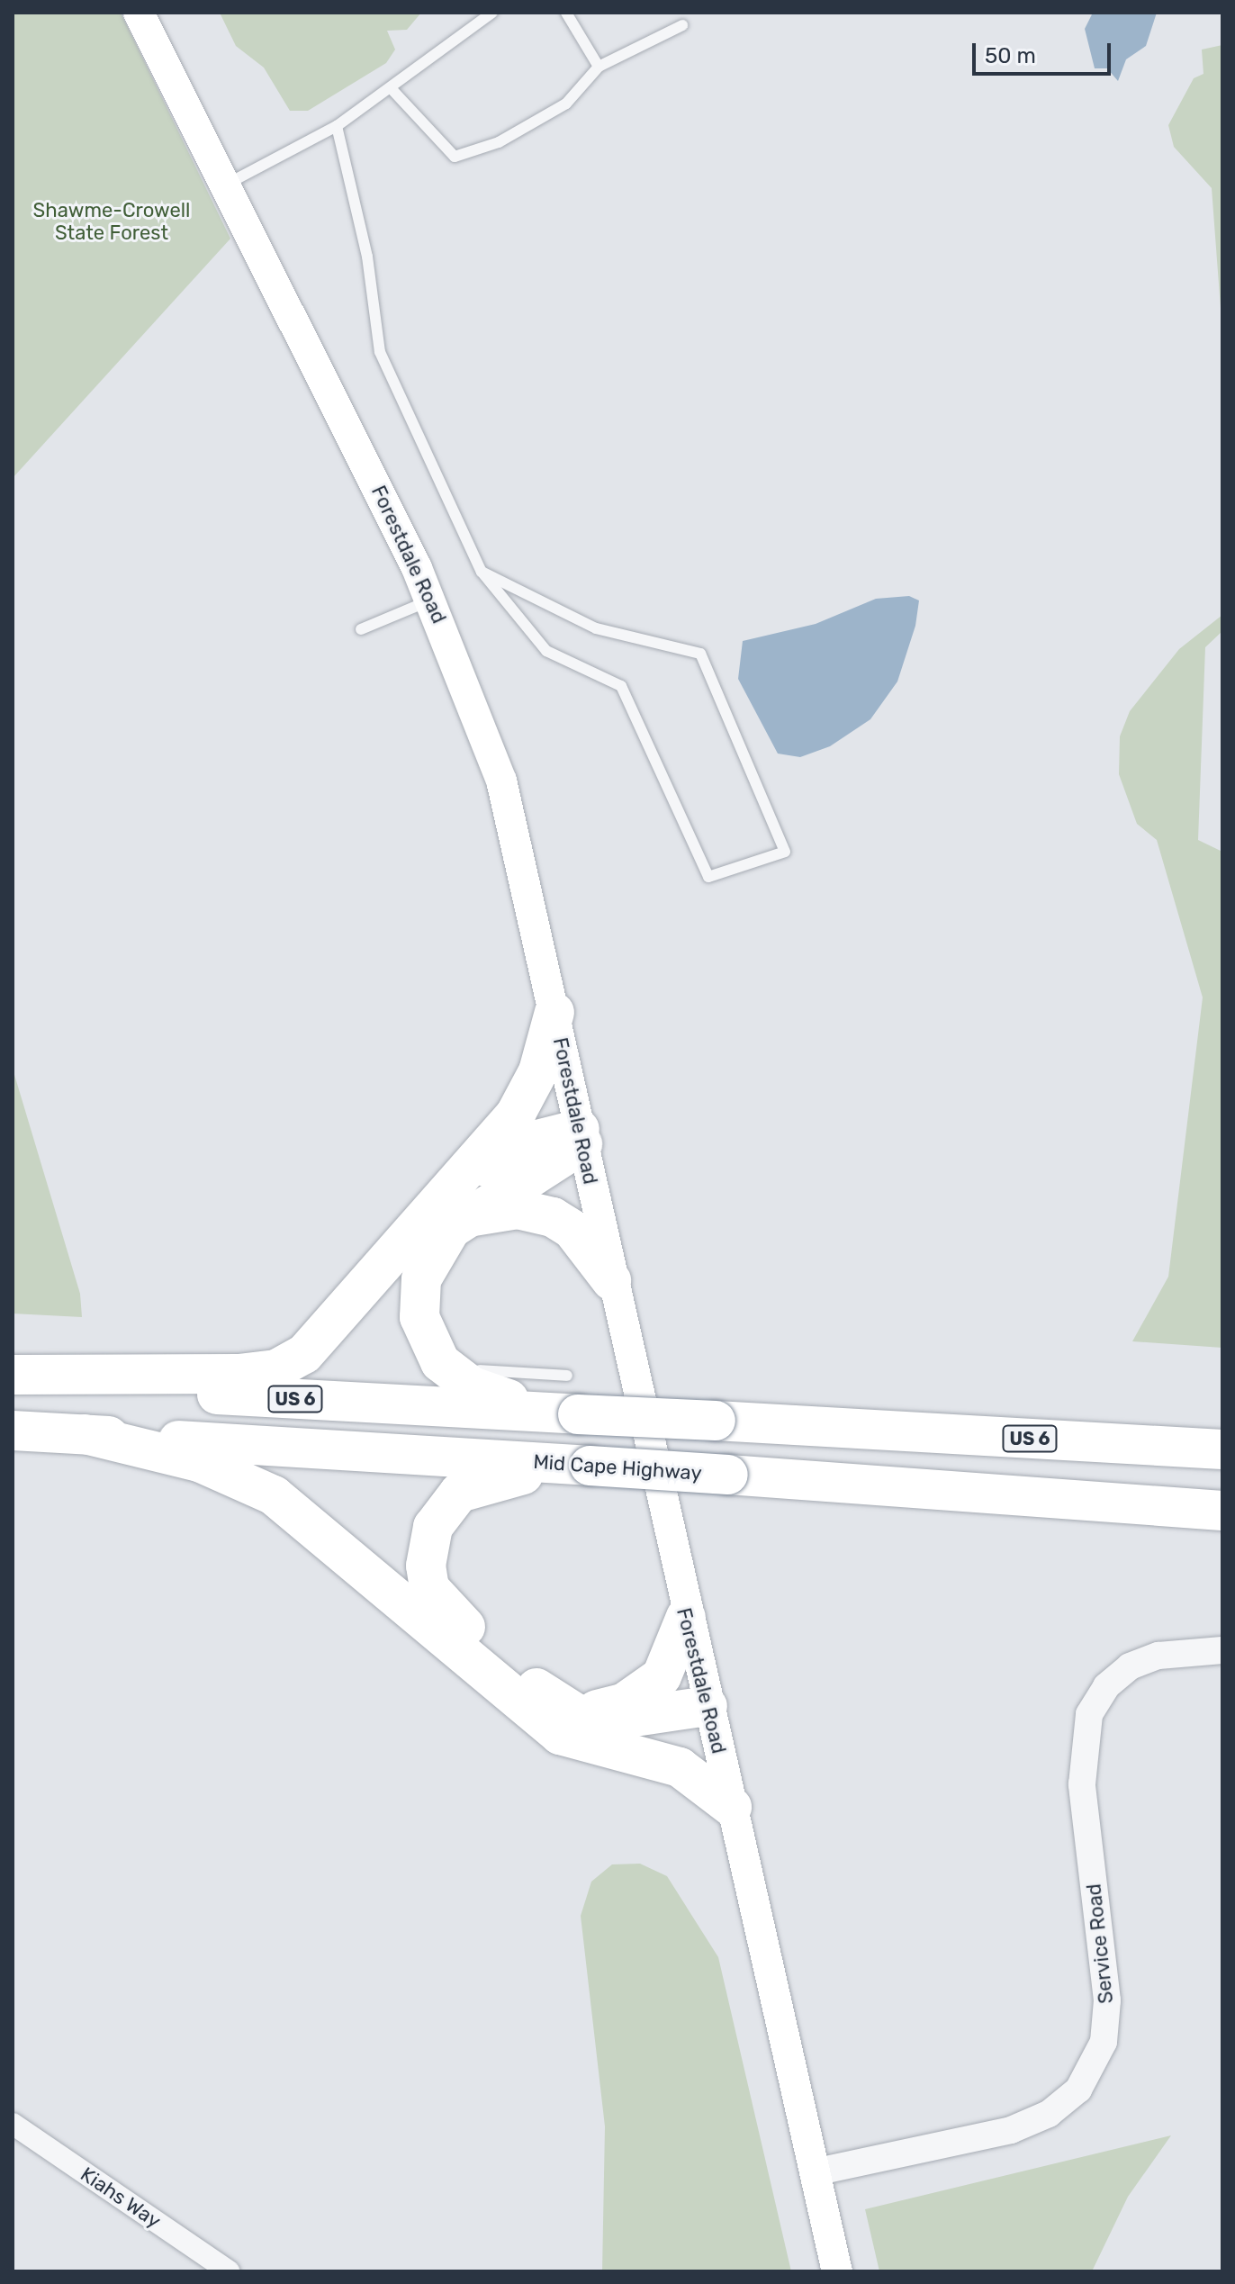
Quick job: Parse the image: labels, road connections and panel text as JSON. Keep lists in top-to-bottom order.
{
  "streets": {
    "highway": ["US 6", "Mid Cape Highway"],
    "main road": ["Forestdale Road"],
    "street": ["Service Road", "Kiahs Way"]
  },
  "crossings": [
    ["Forestdale Road", "Service Road"]
  ],
  "parks": ["Shawme-Crowell State Forest"],
  "scale_bar": "50 m"
}
